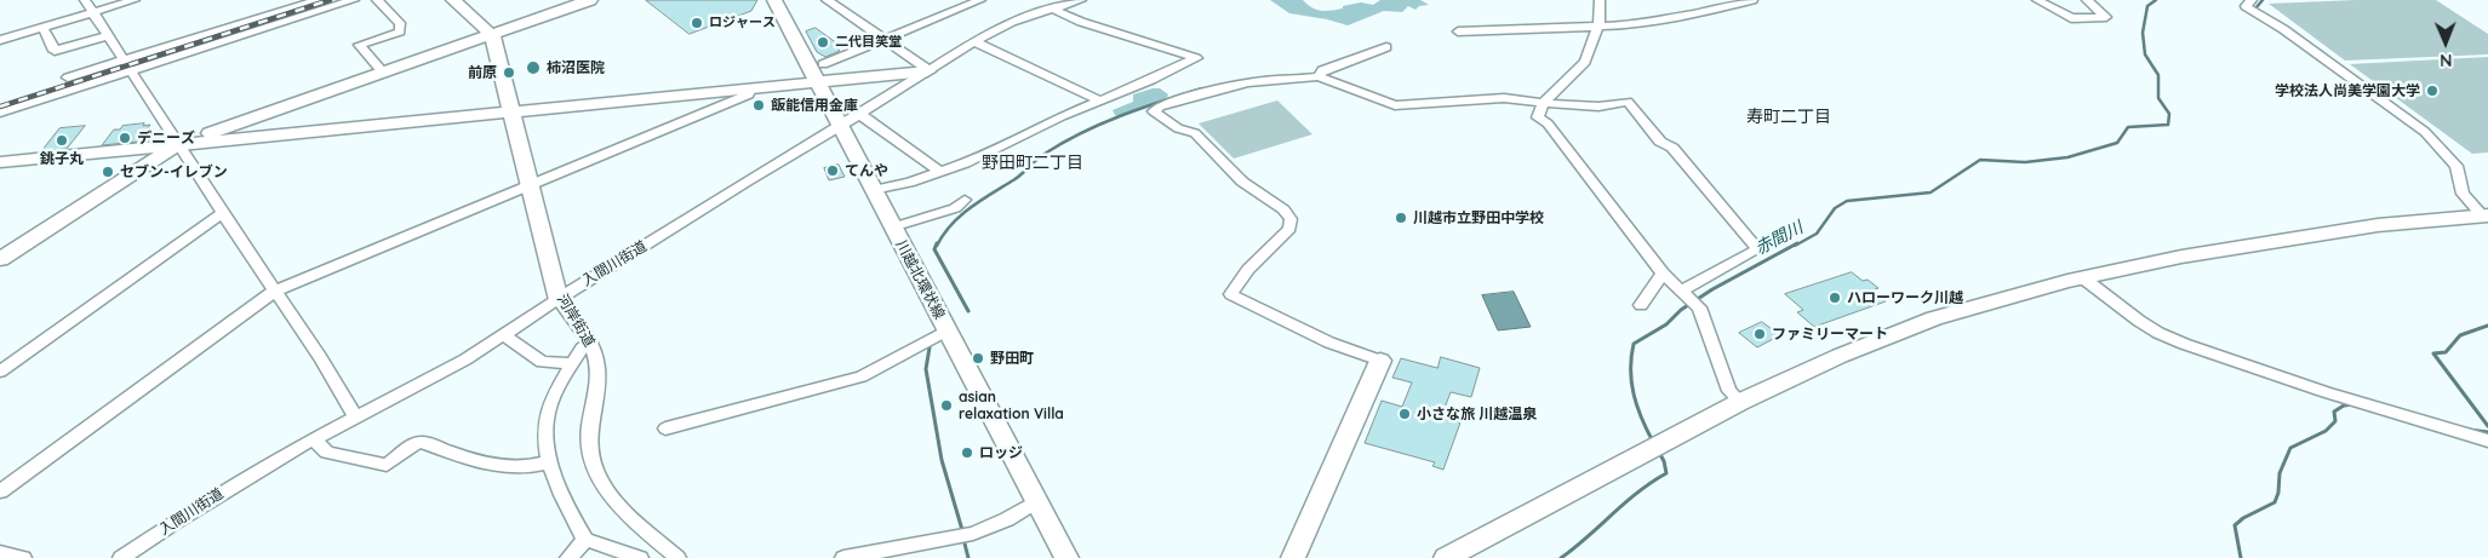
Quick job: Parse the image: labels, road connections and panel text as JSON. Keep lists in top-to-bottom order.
{
  "streets": {
    "street": ["入間川街道", "川越北環状線", "河岸街道"]
  },
  "crossings": [
    ["入間川街道", "川越北環状線"],
    ["入間川街道", "河岸街道"]
  ],
  "districts": ["寿町二丁目", "野田町二丁目"],
  "water": ["赤間川"],
  "places": [
    "ロジャース",
    "二代目笑堂",
    "柿沼医院",
    "前原",
    "学校法人尚美学園大学",
    "飯能信用金庫",
    "デニーズ",
    "銚子丸",
    "てんや",
    "セブン-イレブン",
    "川越市立野田中学校",
    "ハローワーク川越",
    "ファミリーマート",
    "野田町",
    "asian relaxation Villa",
    "小さな旅 川越温泉",
    "ロッジ"
  ],
  "north": "bottom"
}
